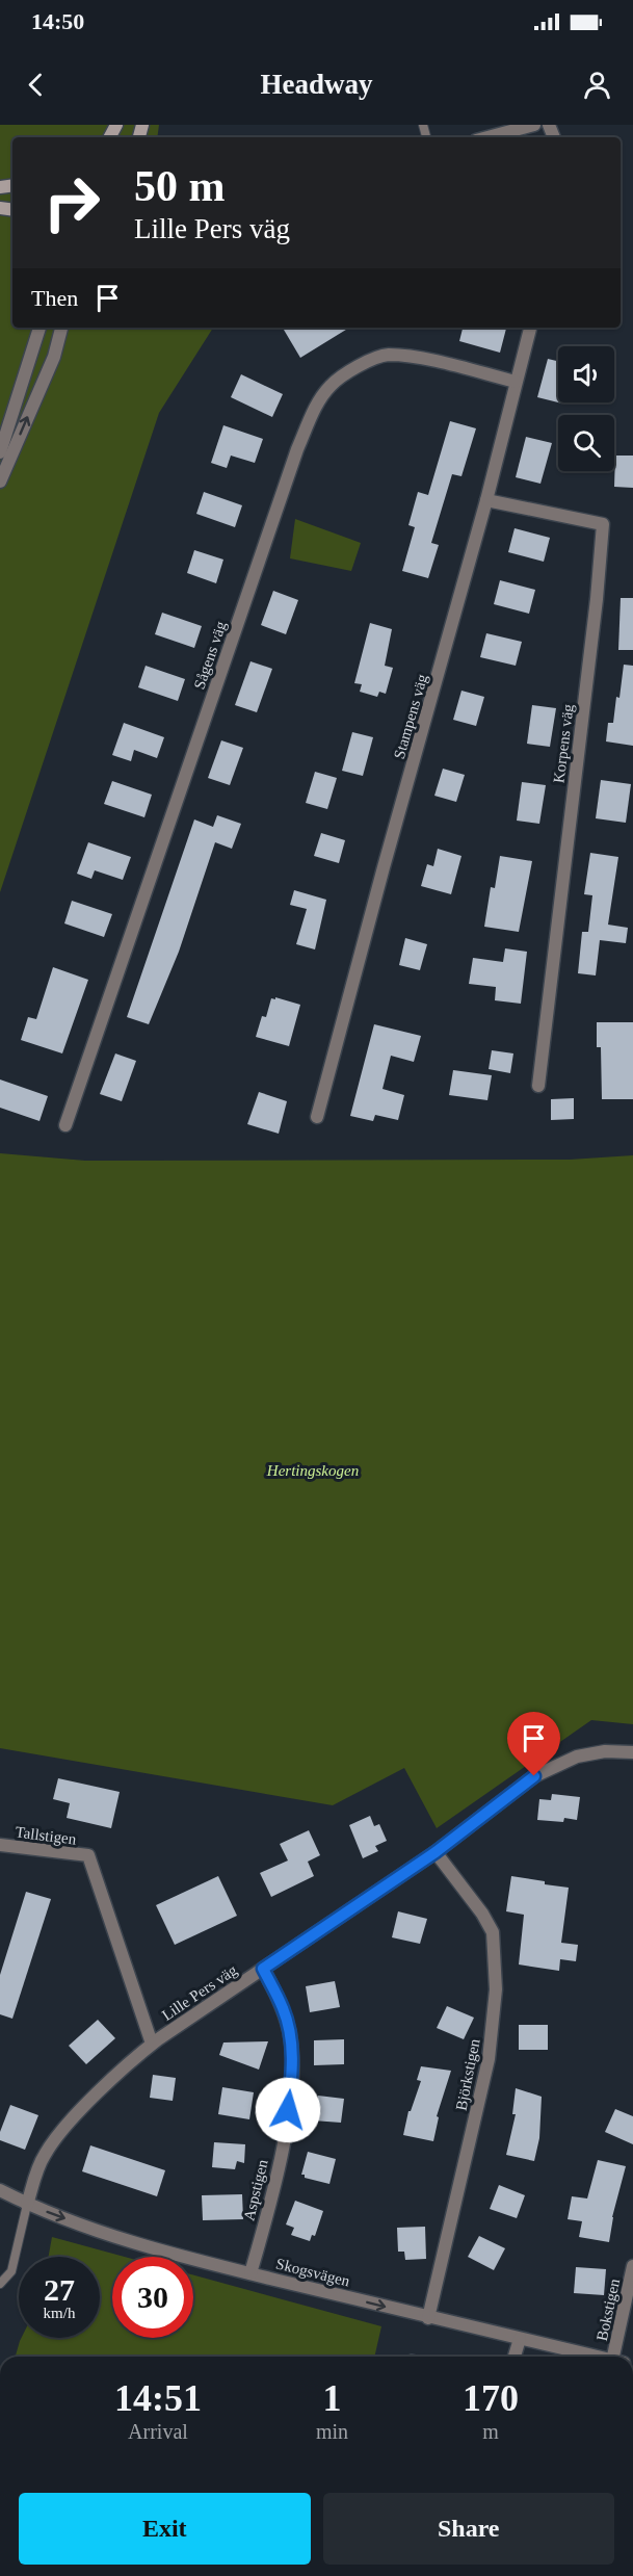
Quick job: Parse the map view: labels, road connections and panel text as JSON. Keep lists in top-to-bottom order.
{
  "streets": {
    "street": [
      "Sågens väg",
      "Stampens väg",
      "Korpens väg",
      "Tallstigen",
      "Lille Pers väg",
      "Björkstigen",
      "Aspstigen",
      "Skogsvägen",
      "Bokstigen"
    ]
  },
  "crossings": [
    ["Sågens väg", "Stampens väg"],
    ["Stampens väg", "Korpens väg"],
    ["Tallstigen", "Lille Pers väg"],
    ["Lille Pers väg", "Björkstigen"],
    ["Lille Pers väg", "Aspstigen"],
    ["Lille Pers väg", "Skogsvägen"],
    ["Björkstigen", "Skogsvägen"],
    ["Aspstigen", "Skogsvägen"]
  ],
  "one_way": ["Skogsvägen"],
  "parks": ["Hertingskogen"],
  "page": {
    "status": "14:50",
    "header": "Headway",
    "turn": ["50 m", "Lille Pers väg"],
    "then": "Then",
    "speed": "27 km/h",
    "limit": "30",
    "eta": [
      "14:51",
      "Arrival",
      "1",
      "min",
      "170",
      "m"
    ],
    "buttons": ["Exit", "Share"]
  }
}
